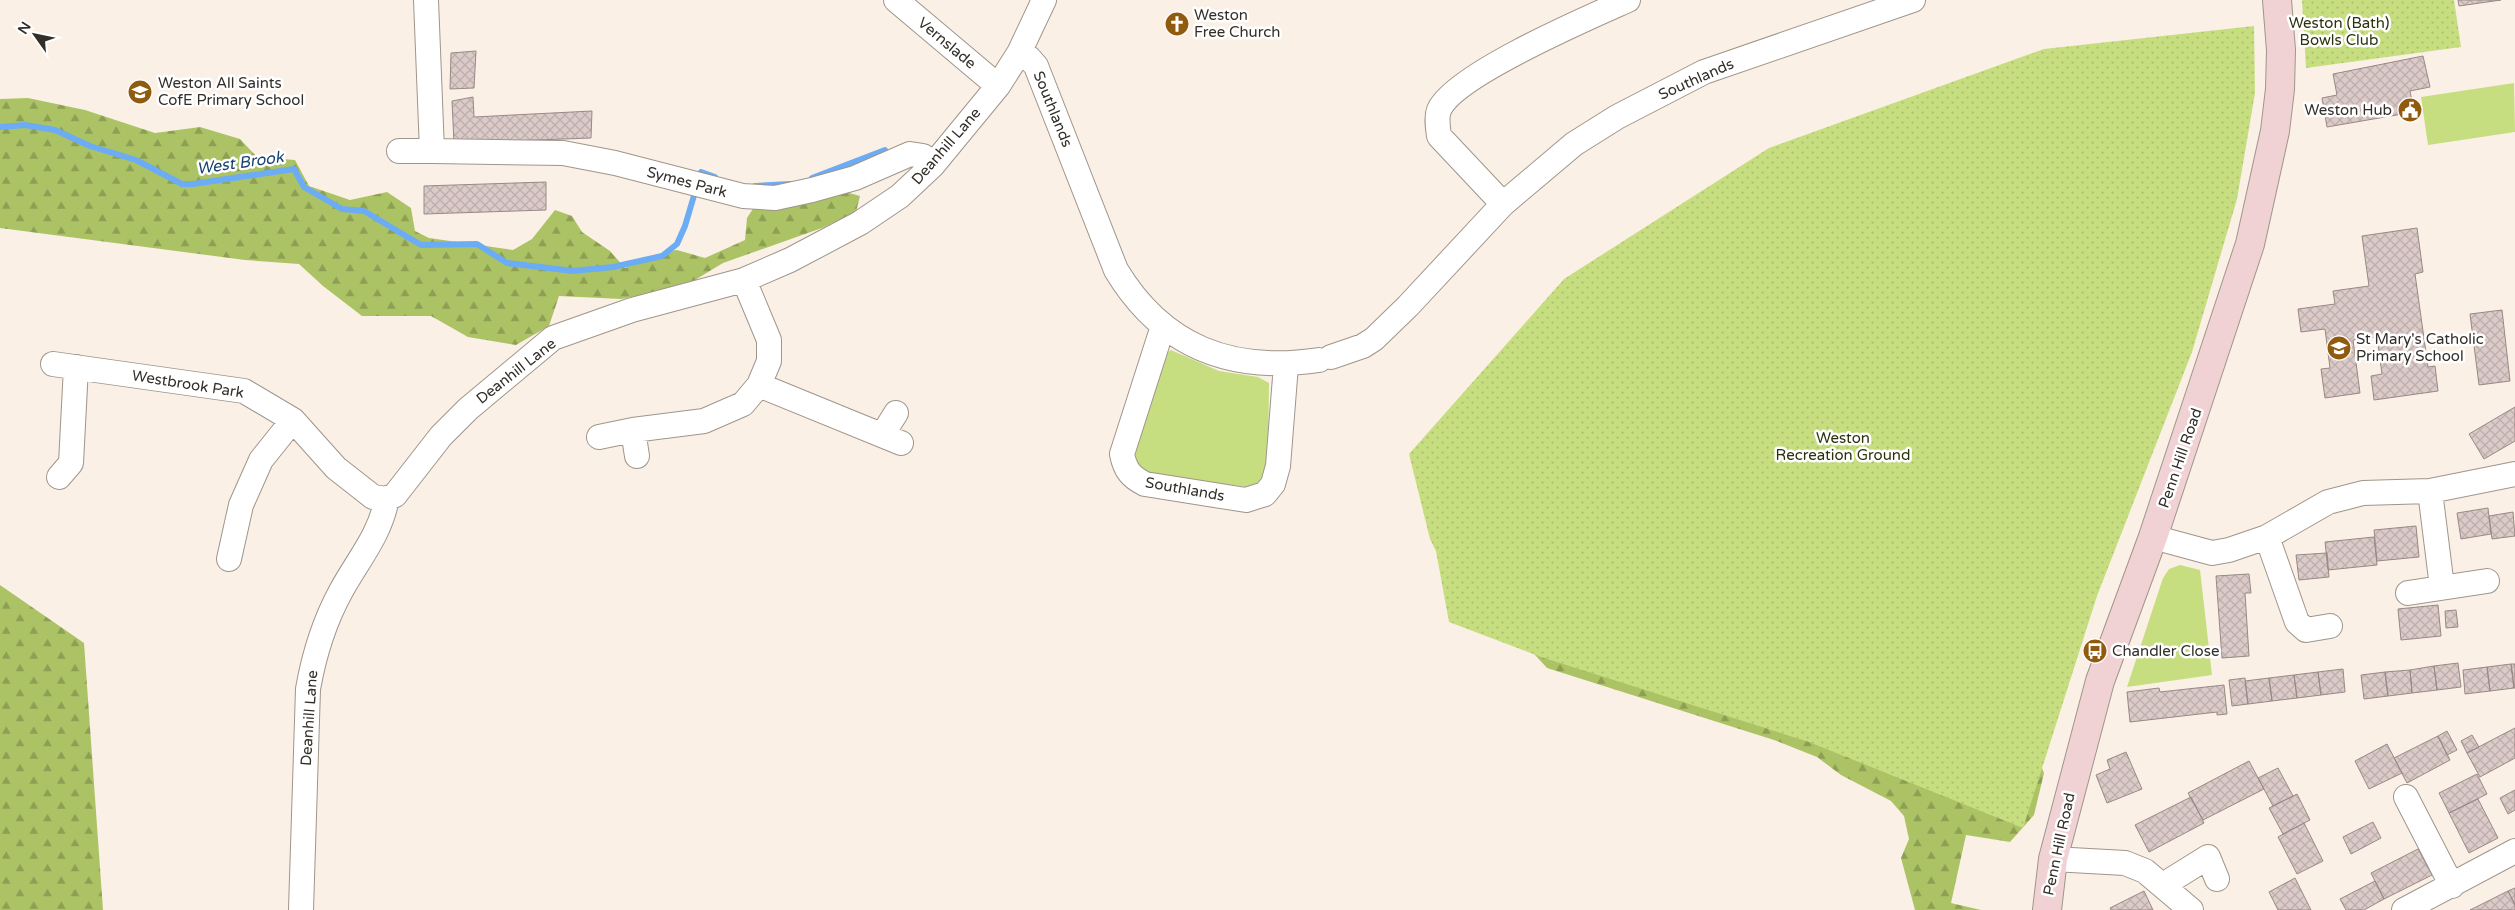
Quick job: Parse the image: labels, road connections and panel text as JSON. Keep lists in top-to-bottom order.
{
  "streets": {
    "street": [
      "Vernslade",
      "Southlands",
      "Deanhill Lane",
      "Symes Park",
      "Westbrook Park",
      "Penn Hill Road"
    ]
  },
  "crossings": [
    ["Vernslade", "Deanhill Lane"],
    ["Southlands", "Deanhill Lane"],
    ["Deanhill Lane", "Symes Park"],
    ["Deanhill Lane", "Westbrook Park"]
  ],
  "water": ["West Brook"],
  "parks": ["Weston (Bath) Bowls Club", "Weston Recreation Ground"],
  "places": {
    "church": ["Weston Free Church"],
    "school or university": ["Weston All Saints CofE Primary School", "St Mary's Catholic Primary School"],
    "public building": ["Weston Hub"],
    "bus stop": ["Chandler Close"]
  },
  "north": "top left"
}
